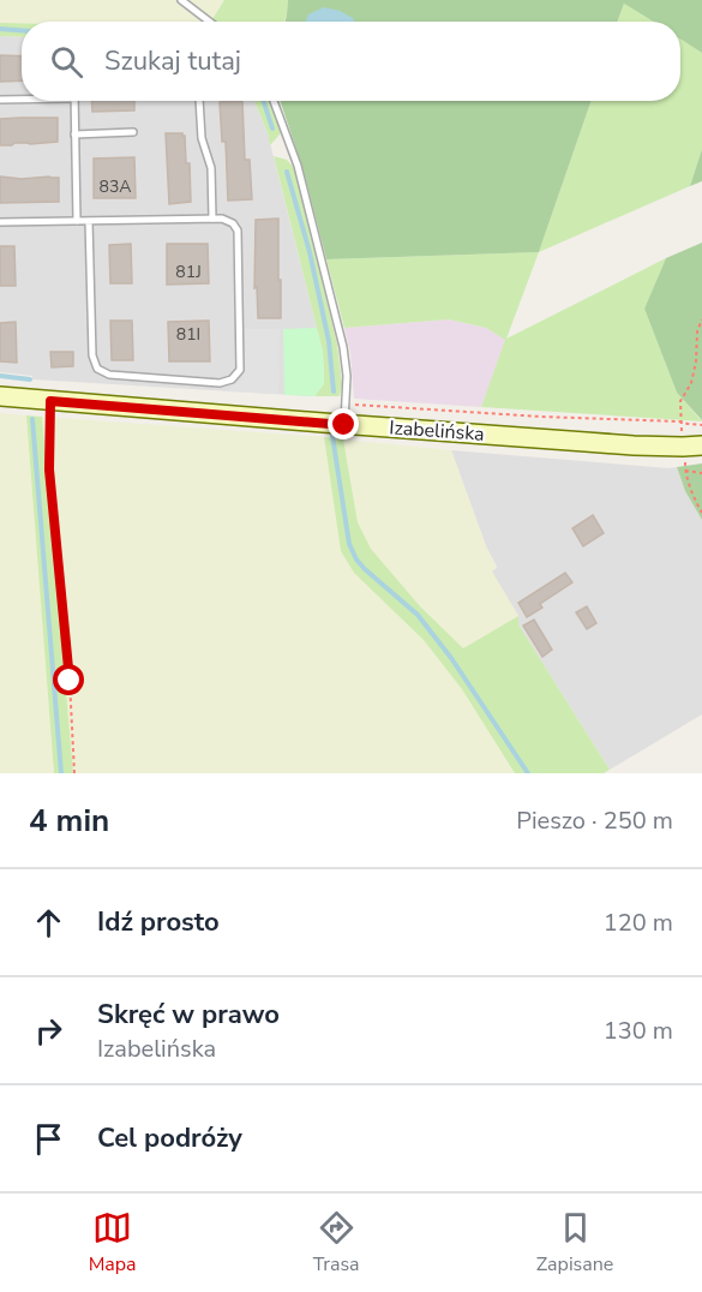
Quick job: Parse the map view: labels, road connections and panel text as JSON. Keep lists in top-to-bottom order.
{
  "streets": {
    "street": ["Izabelińska"]
  },
  "house_numbers": ["83A", "81J", "81I"],
  "page": {
    "search": "Szukaj tutaj",
    "heading": ["4 min", "Pieszo · 250 m"],
    "list": [
      ["Idź prosto", "120 m"],
      ["Skręć w prawo", "Izabelińska", "130 m"],
      "Cel podróży"
    ],
    "nav": ["Mapa", "Trasa", "Zapisane"]
  }
}
